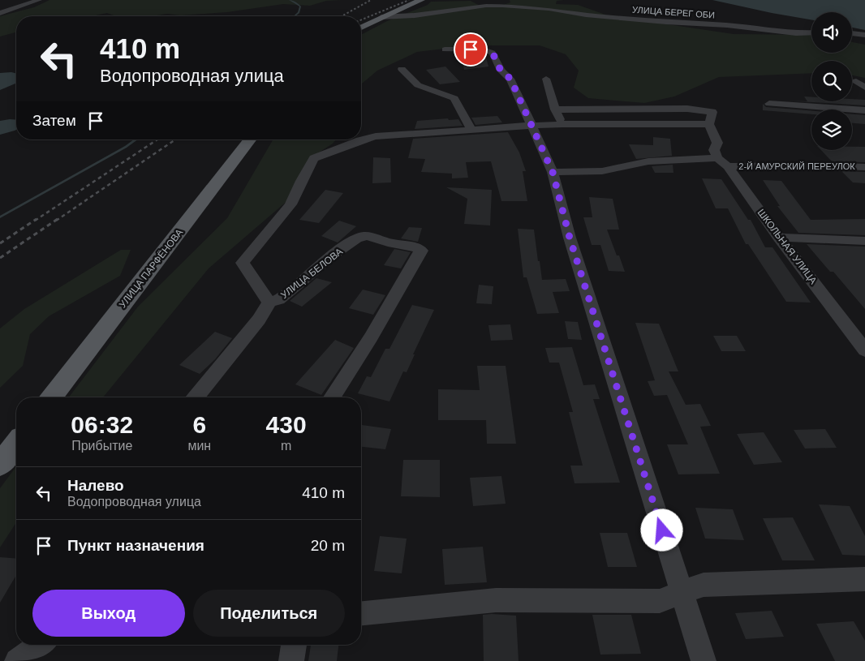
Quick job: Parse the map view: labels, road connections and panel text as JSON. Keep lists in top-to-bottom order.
{
  "streets": {
    "main road": ["УЛИЦА ПАРФЁНОВА"],
    "street": [
      "УЛИЦА БЕРЕГ ОБИ",
      "2-Й АМУРСКИЙ ПЕРЕУЛОК",
      "ШКОЛЬНАЯ УЛИЦА",
      "УЛИЦА БЕЛОВА"
    ]
  },
  "crossings": [
    ["2-Й АМУРСКИЙ ПЕРЕУЛОК", "ШКОЛЬНАЯ УЛИЦА"]
  ],
  "page": {
    "turn": ["410 m", "Водопроводная улица"],
    "then": "Затем",
    "eta": [
      "06:32",
      "Прибытие",
      "6",
      "мин",
      "430",
      "m"
    ],
    "list": [
      {
        "name": "Налево",
        "note": "Водопроводная улица",
        "value": "410 m"
      },
      {
        "name": "Пункт назначения",
        "value": "20 m"
      }
    ],
    "buttons": ["Выход", "Поделиться"]
  }
}
